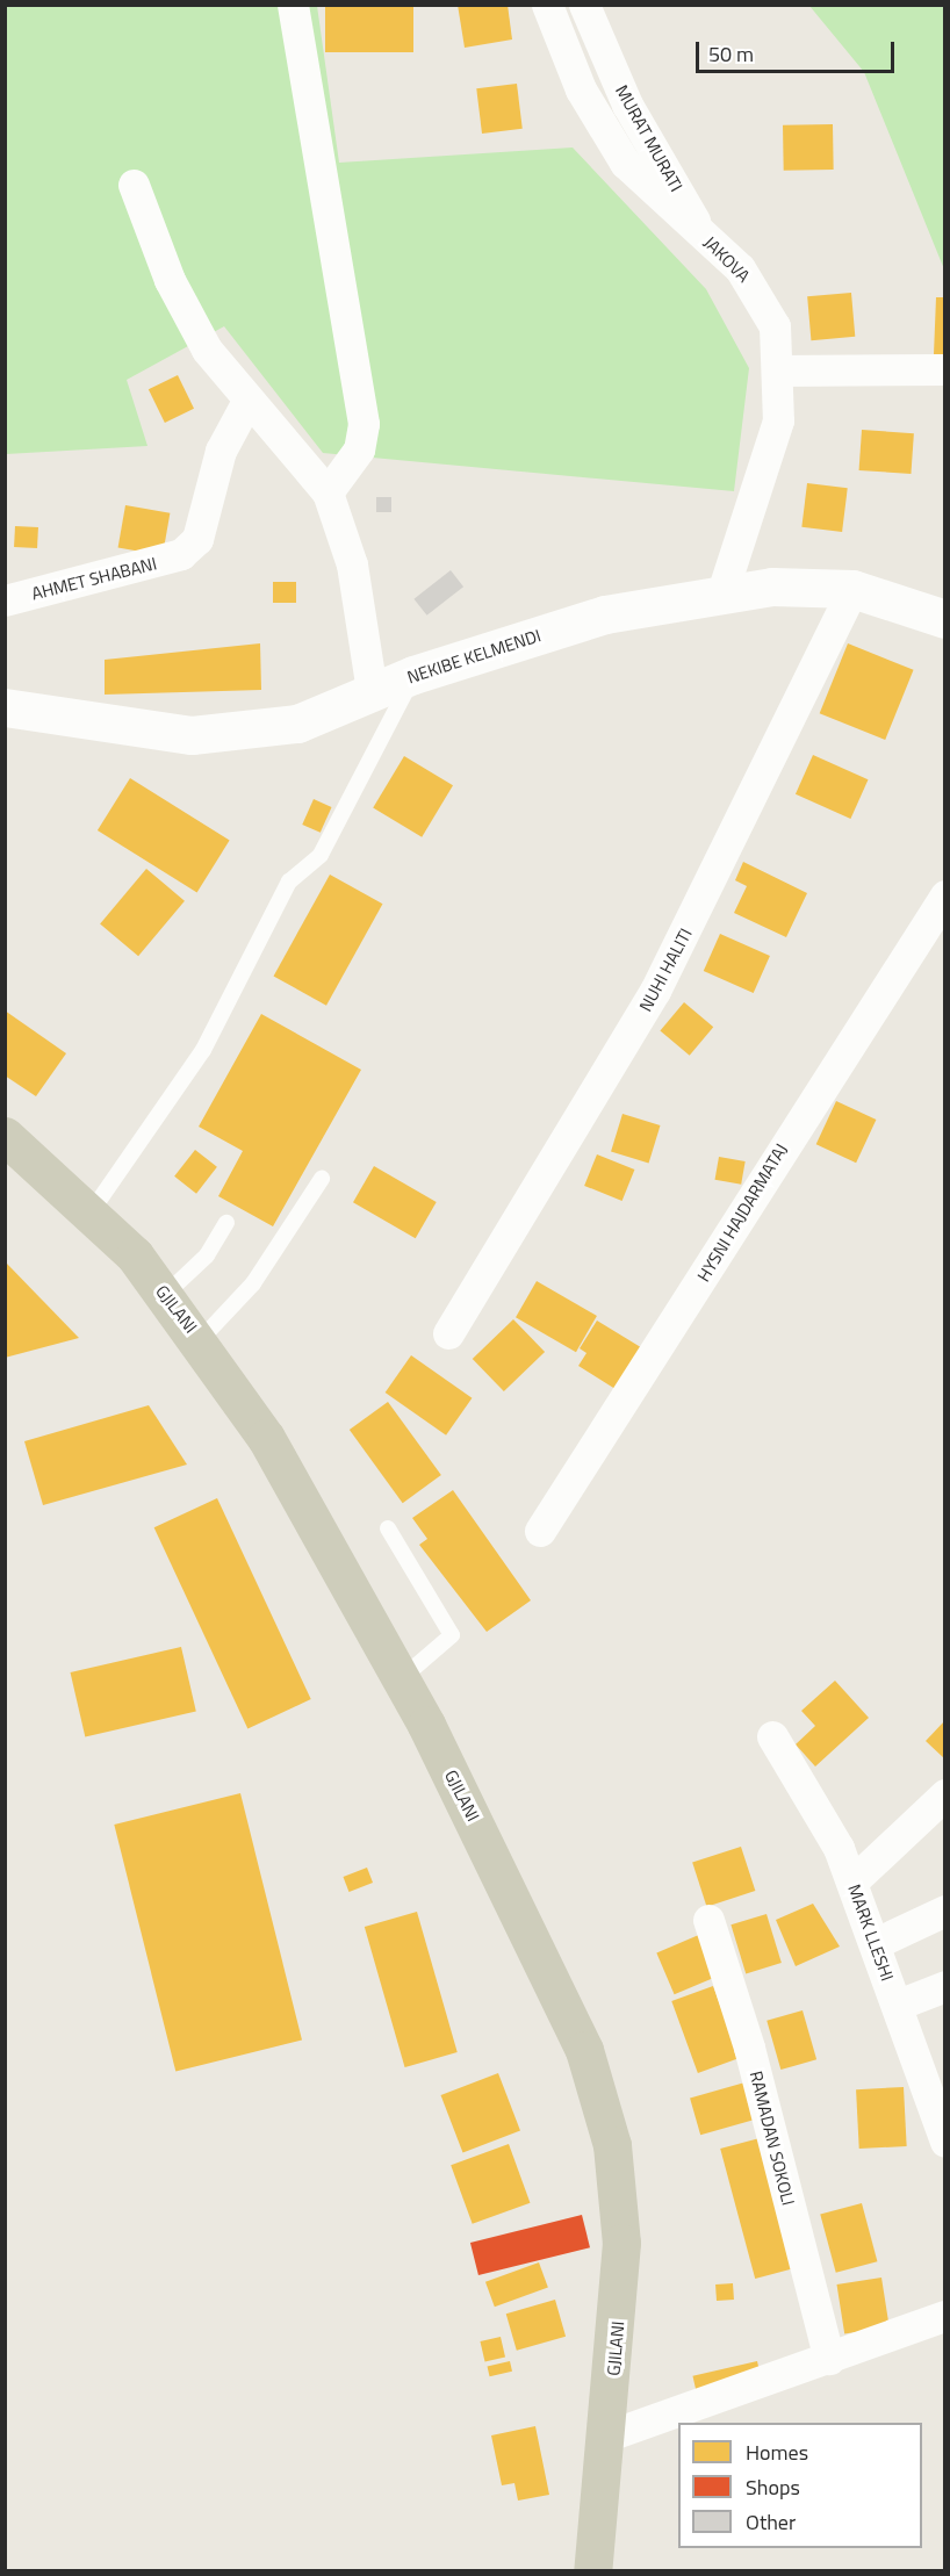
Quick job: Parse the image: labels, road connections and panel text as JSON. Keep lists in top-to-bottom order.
{
  "streets": {
    "main road": ["GJILANI"],
    "street": [
      "MURAT MURATI",
      "JAKOVA",
      "AHMET SHABANI",
      "NEKIBE KELMENDI",
      "NUHI HALITI",
      "HYSNI HAJDARMATAJ",
      "MARK LLESHI",
      "RAMADAN SOKOLI"
    ]
  },
  "crossings": [
    ["MURAT MURATI", "JAKOVA"],
    ["JAKOVA", "NEKIBE KELMENDI"],
    ["NEKIBE KELMENDI", "NUHI HALITI"]
  ],
  "legend": ["Homes", "Shops", "Other"],
  "scale_bar": "50 m"
}
